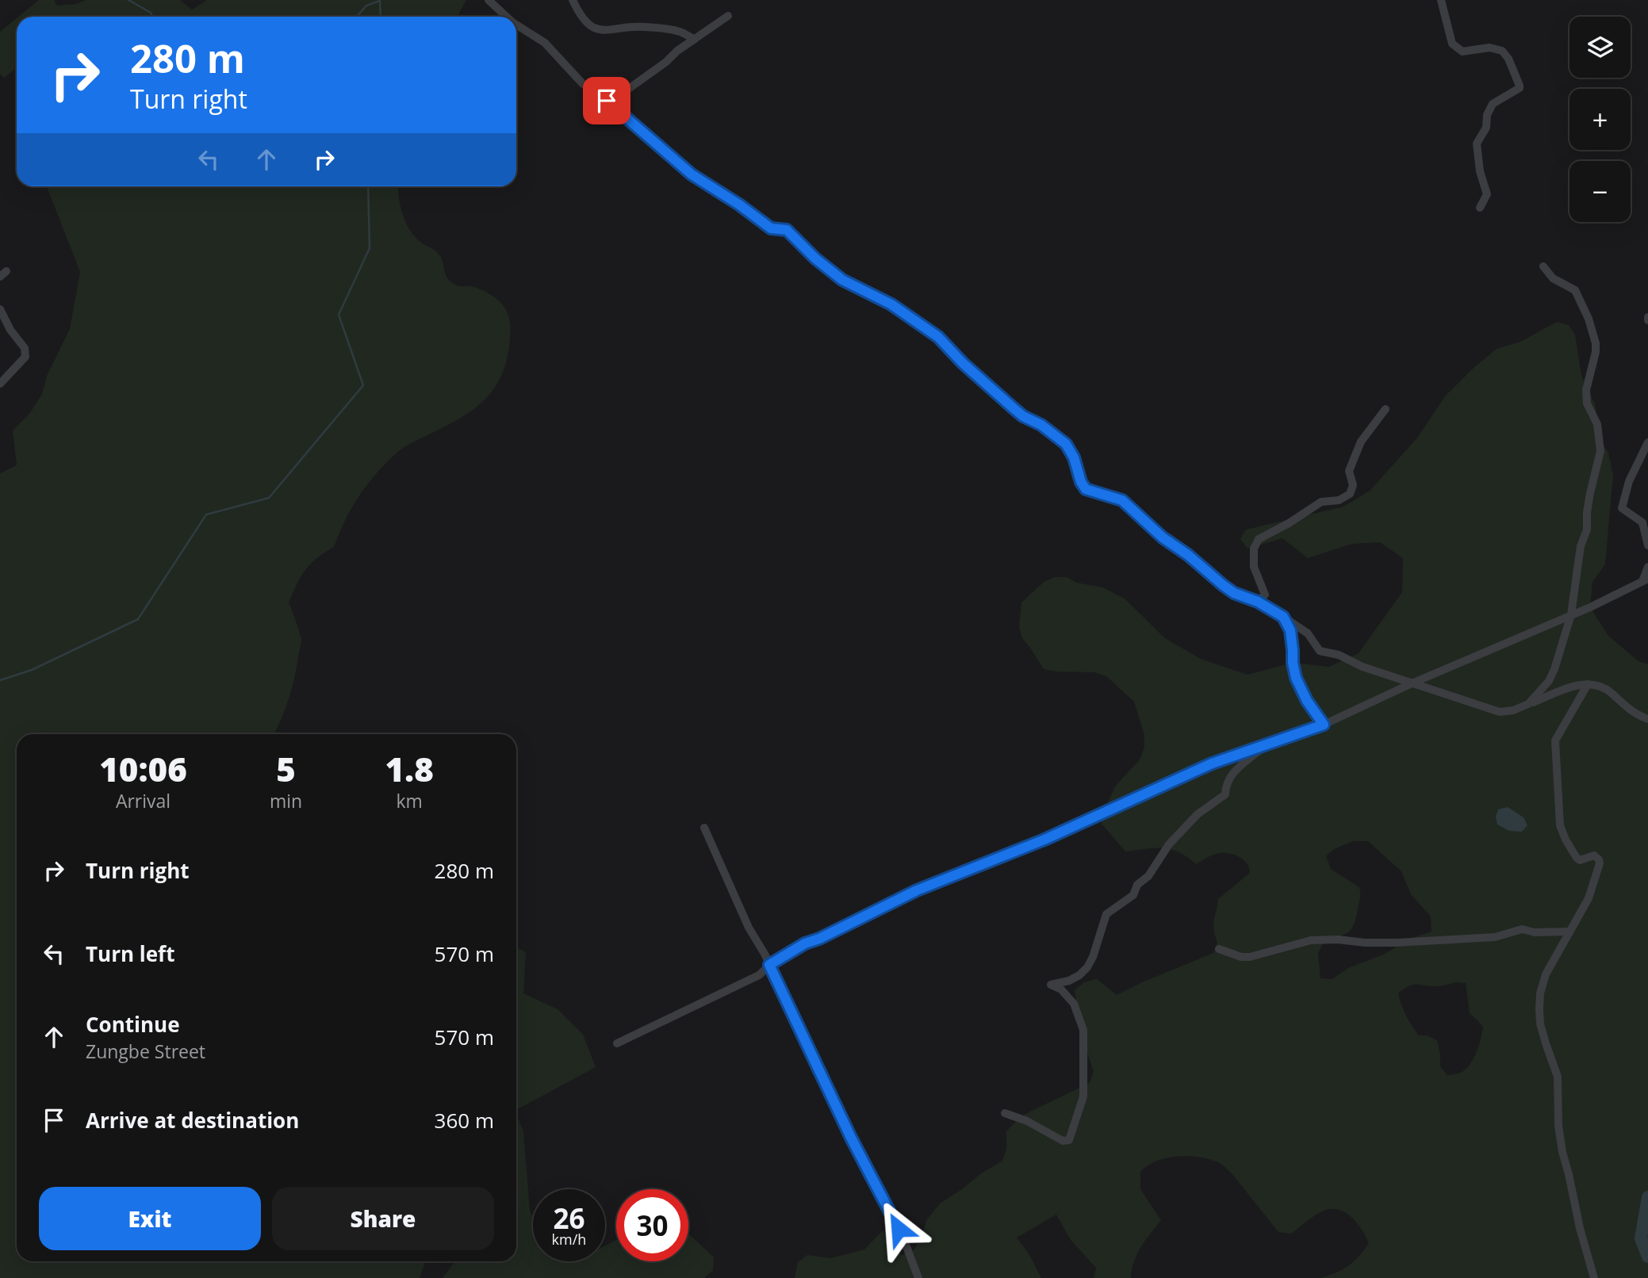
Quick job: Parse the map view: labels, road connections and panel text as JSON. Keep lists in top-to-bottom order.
{
  "page": {
    "map_buttons": ["+", "−"],
    "turn": ["280 m", "Turn right"],
    "eta": [
      "10:06",
      "Arrival",
      "5",
      "min",
      "1.8",
      "km"
    ],
    "list": [
      {
        "name": "Turn right",
        "value": "280 m"
      },
      {
        "name": "Turn left",
        "value": "570 m"
      },
      {
        "name": "Continue",
        "note": "Zungbe Street",
        "value": "570 m"
      },
      {
        "name": "Arrive at destination",
        "value": "360 m"
      }
    ],
    "buttons": ["Exit", "Share"],
    "speed": "26 km/h",
    "limit": "30"
  }
}
